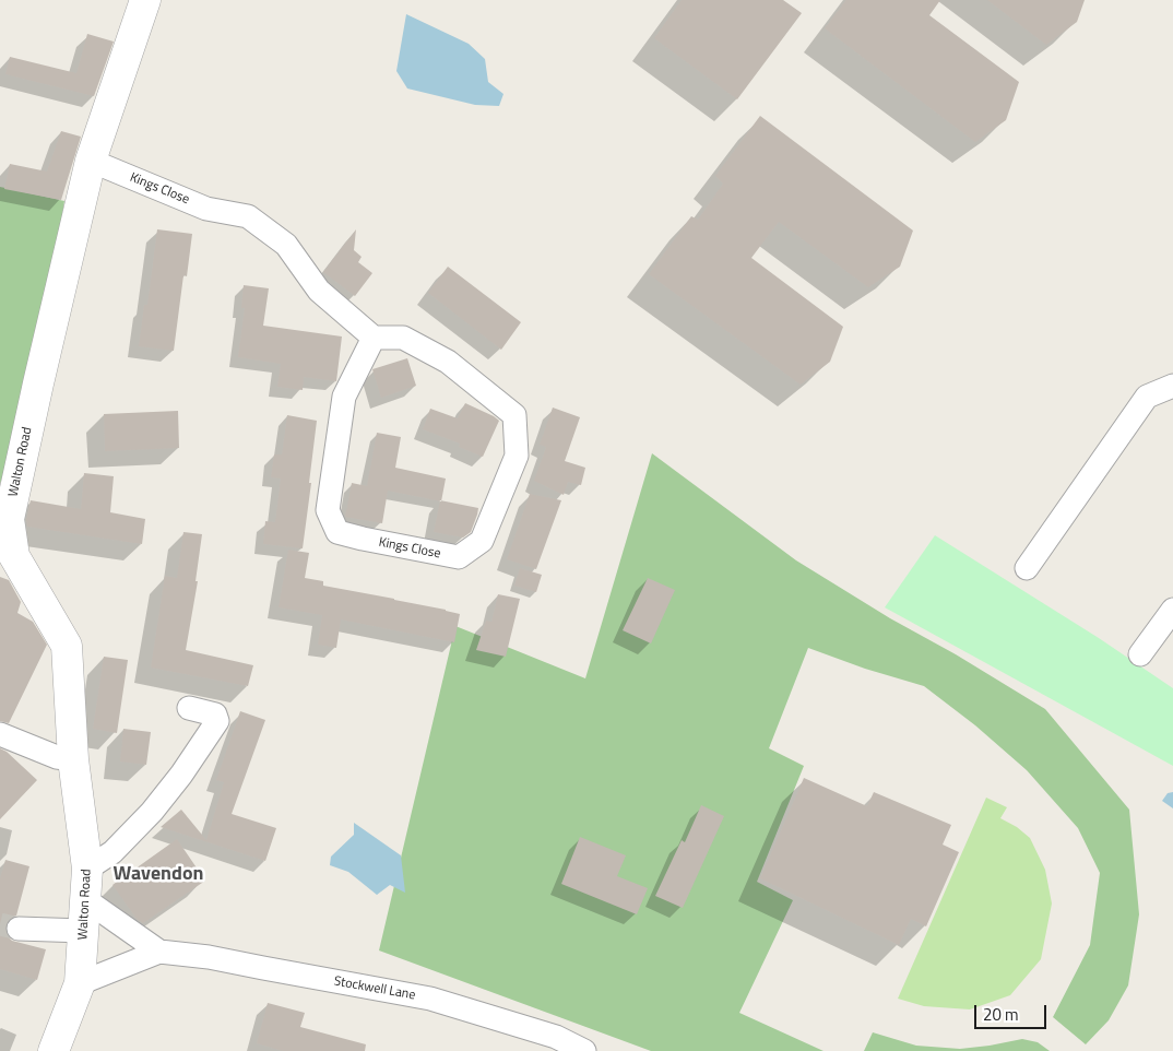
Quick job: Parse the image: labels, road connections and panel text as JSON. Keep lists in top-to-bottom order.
{
  "streets": {
    "street": ["Kings Close", "Walton Road", "Stockwell Lane"]
  },
  "crossings": [
    ["Kings Close", "Walton Road"],
    ["Walton Road", "Stockwell Lane"]
  ],
  "districts": ["Wavendon"],
  "scale_bar": "20 m"
}
